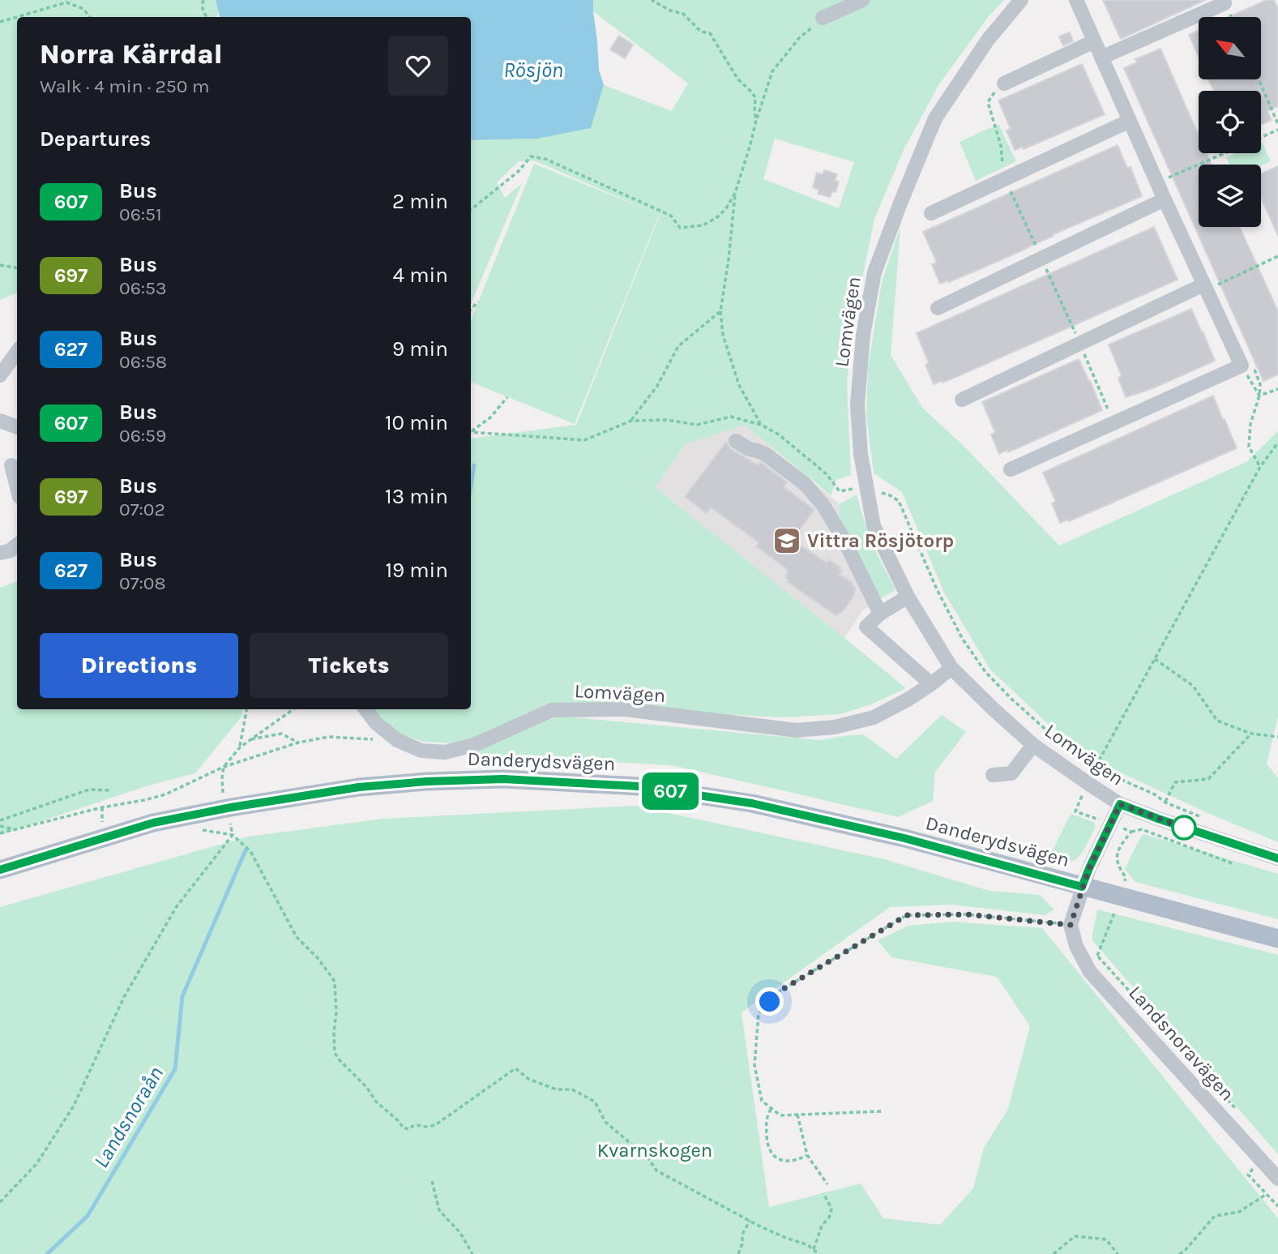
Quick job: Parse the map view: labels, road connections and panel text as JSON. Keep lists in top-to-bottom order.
{
  "streets": {
    "main road": ["Danderydsvägen"],
    "street": ["Lomvägen", "Landsnoravägen"]
  },
  "crossings": [
    ["Lomvägen", "Danderydsvägen"]
  ],
  "water": ["Rösjön", "Landsnoraån"],
  "parks": ["Kvarnskogen"],
  "places": {
    "school or university": ["Vittra Rösjötorp"]
  },
  "lines": ["bus line 607"],
  "north": "top left",
  "page": {
    "on_map": "607",
    "heading": [
      ["Norra Kärrdal", "Walk · 4 min · 250 m"],
      "Departures"
    ],
    "list": [
      {
        "mark": "607",
        "name": "Bus",
        "note": "06:51",
        "value": "2 min"
      },
      {
        "mark": "697",
        "name": "Bus",
        "note": "06:53",
        "value": "4 min"
      },
      {
        "mark": "627",
        "name": "Bus",
        "note": "06:58",
        "value": "9 min"
      },
      {
        "mark": "607",
        "name": "Bus",
        "note": "06:59",
        "value": "10 min"
      },
      {
        "mark": "697",
        "name": "Bus",
        "note": "07:02",
        "value": "13 min"
      },
      {
        "mark": "627",
        "name": "Bus",
        "note": "07:08",
        "value": "19 min"
      }
    ],
    "buttons": ["Directions", "Tickets"]
  }
}
